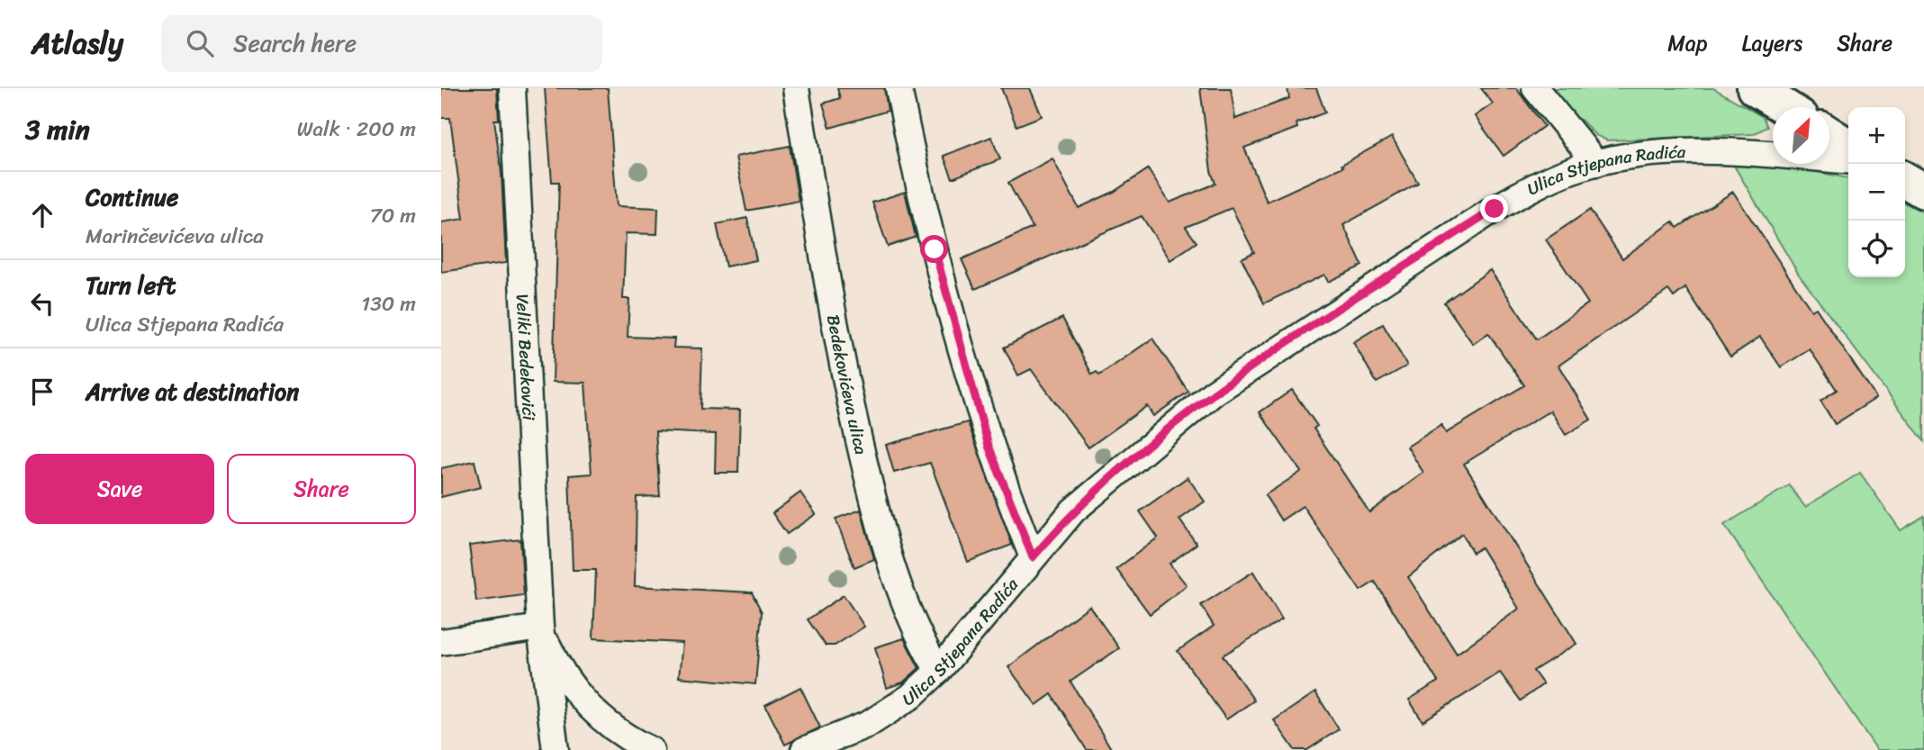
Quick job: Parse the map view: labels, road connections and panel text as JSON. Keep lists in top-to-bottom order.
{
  "streets": {
    "street": ["Ulica Stjepana Radića", "Veliki Bedekovići", "Bedekovićeva ulica"]
  },
  "crossings": [
    ["Ulica Stjepana Radića", "Bedekovićeva ulica"]
  ],
  "north": "top right",
  "page": {
    "header": "Atlasly",
    "search": "Search here",
    "nav": ["Map", "Layers", "Share"],
    "heading": ["3 min", "Walk · 200 m"],
    "map_buttons": ["+", "−"],
    "list": [
      ["Continue", "Marinčevićeva ulica", "70 m"],
      ["Turn left", "Ulica Stjepana Radića", "130 m"],
      "Arrive at destination"
    ],
    "buttons": ["Save", "Share"]
  }
}
